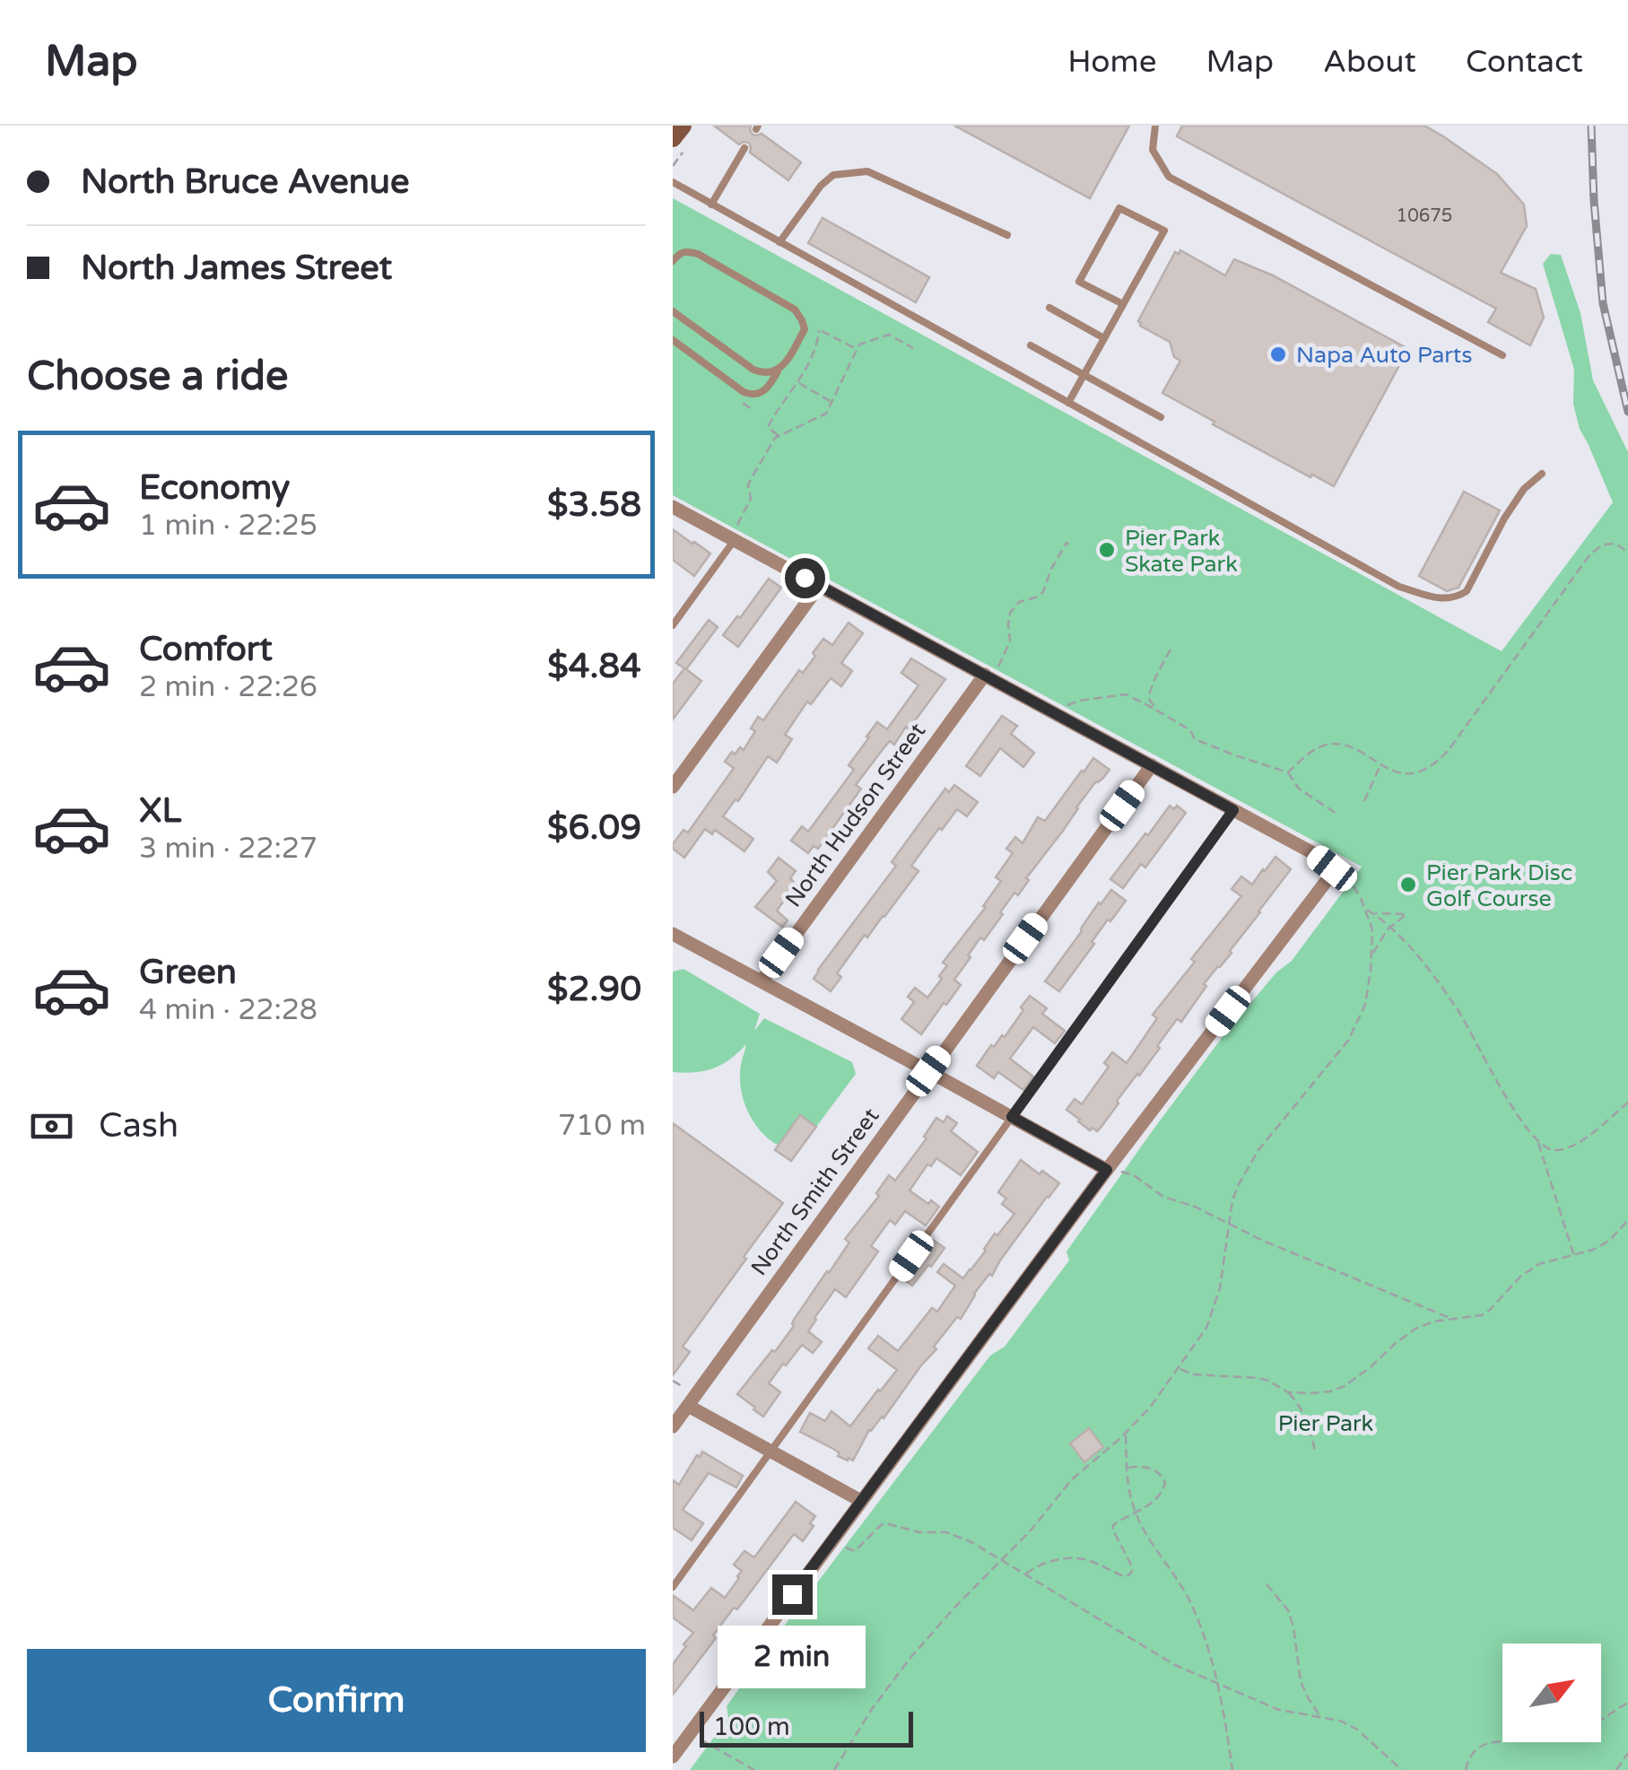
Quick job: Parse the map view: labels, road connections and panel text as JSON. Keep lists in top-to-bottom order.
{
  "streets": {
    "street": ["North Hudson Street", "North Smith Street"]
  },
  "parks": ["Pier Park"],
  "places": ["Napa Auto Parts", "Pier Park Skate Park", "Pier Park Disc Golf Course"],
  "house_numbers": ["10675"],
  "scale_bar": "100 m",
  "north": "top right",
  "page": {
    "header": "Map",
    "nav": [
      "Home",
      "Map",
      "About",
      "Contact"
    ],
    "banner": ["North Bruce Avenue", "North James Street"],
    "heading": "Choose a ride",
    "list": [
      {
        "name": "Economy",
        "note": "1 min · 22:25",
        "value": "$3.58"
      },
      {
        "name": "Comfort",
        "note": "2 min · 22:26",
        "value": "$4.84"
      },
      {
        "name": "XL",
        "note": "3 min · 22:27",
        "value": "$6.09"
      },
      {
        "name": "Green",
        "note": "4 min · 22:28",
        "value": "$2.90"
      }
    ],
    "pay": ["Cash", "710 m"],
    "bubble": "2 min",
    "buttons": "Confirm",
    "scale": "100 m"
  }
}
